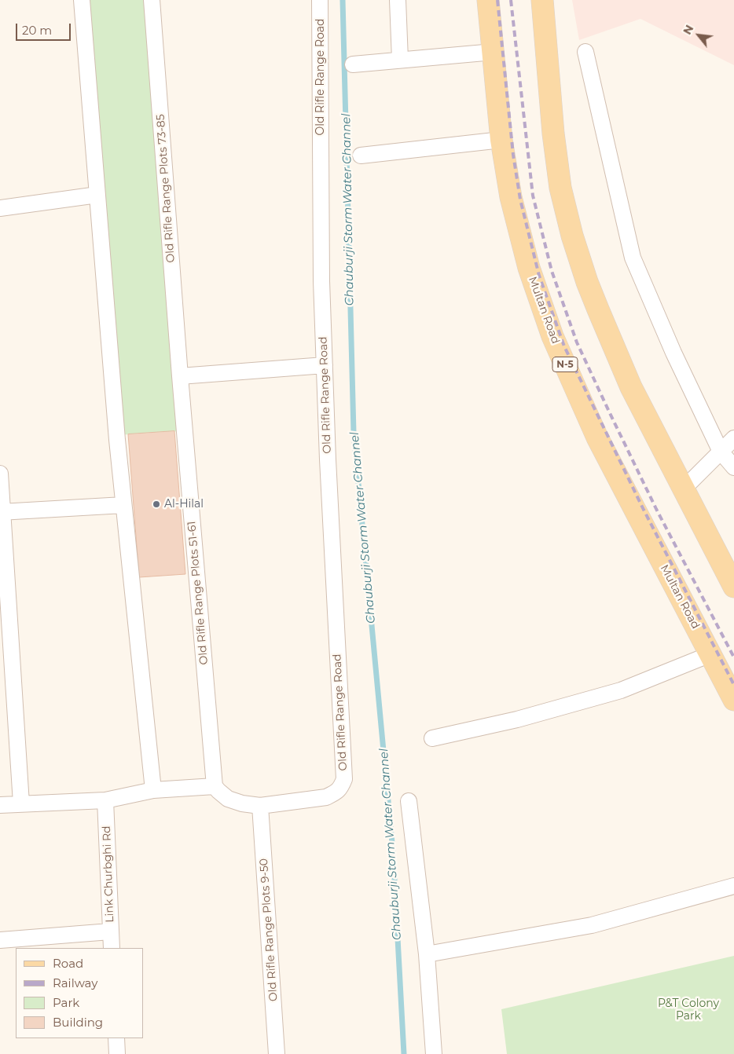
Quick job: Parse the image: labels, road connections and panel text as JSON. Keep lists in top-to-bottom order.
{
  "streets": {
    "main road": ["Multan Road", "N-5"],
    "street": [
      "Old Rifle Range Road",
      "Old Rifle Range Plots 73-85",
      "Old Rifle Range Plots 51-61",
      "Link Churbghi Rd",
      "Old Rifle Range Plots 9-50"
    ]
  },
  "crossings": [
    ["Old Rifle Range Road", "Old Rifle Range Plots 9-50"],
    ["Old Rifle Range Plots 73-85", "Old Rifle Range Plots 51-61"]
  ],
  "water": ["Chauburji Storm Water Channel"],
  "parks": ["P&T Colony Park"],
  "places": ["Al-Hilal"],
  "legend": [
    "Road",
    "Railway",
    "Park",
    "Building"
  ],
  "scale_bar": "20 m",
  "north": "top left"
}
